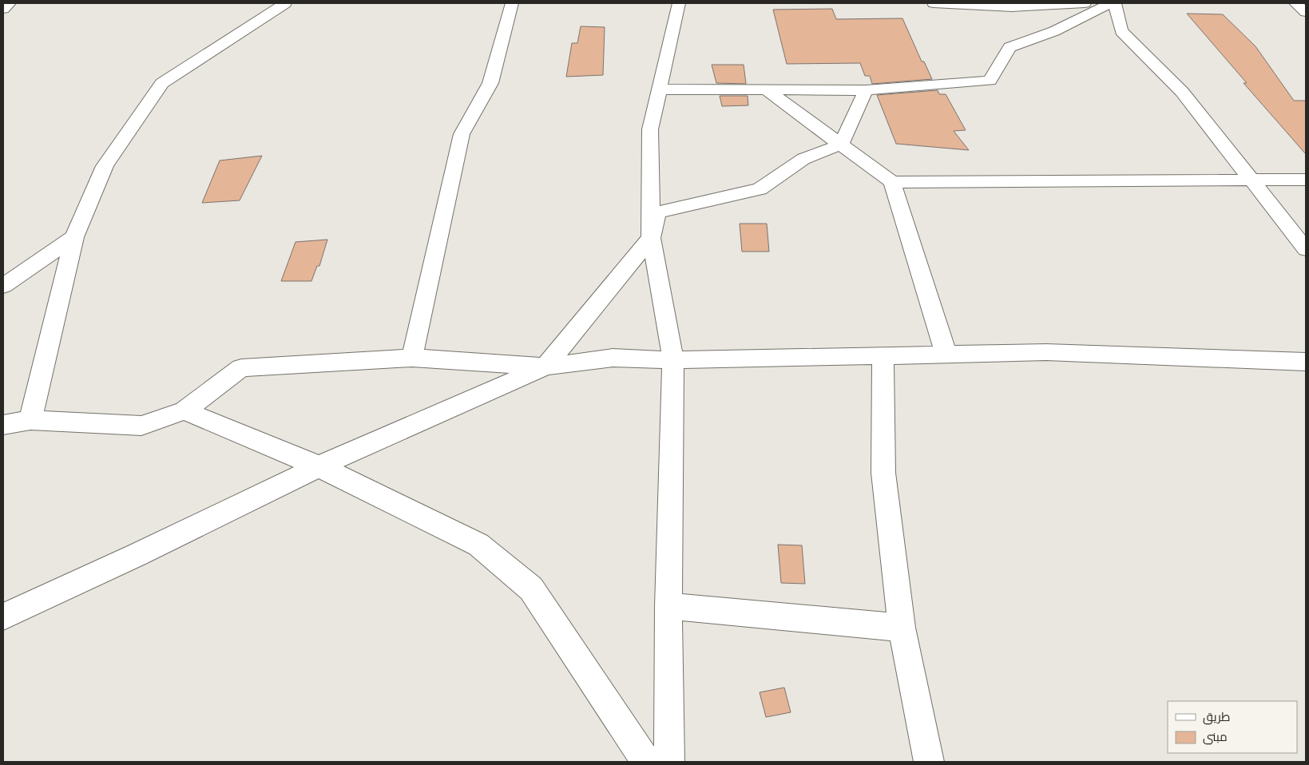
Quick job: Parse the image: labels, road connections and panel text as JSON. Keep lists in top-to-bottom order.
{
  "legend": ["طريق", "مبنى"]
}
